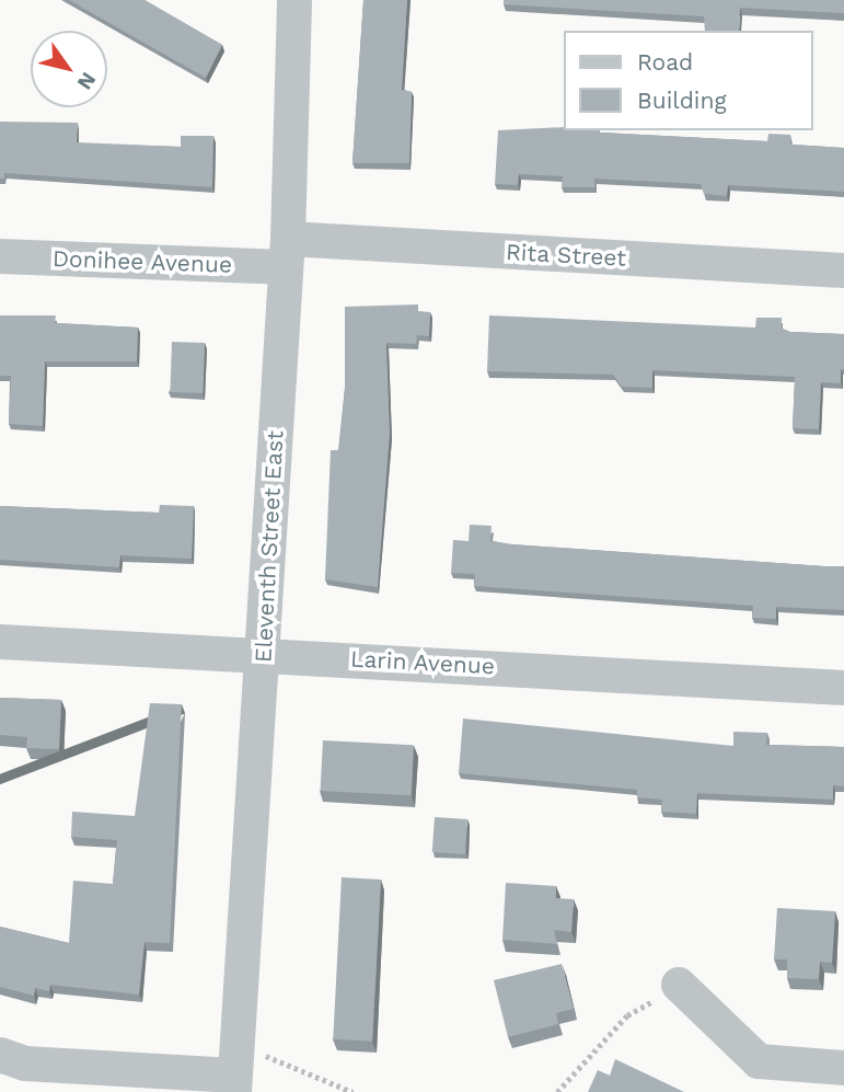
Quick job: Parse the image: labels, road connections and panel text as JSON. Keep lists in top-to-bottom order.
{
  "streets": {
    "street": [
      "Rita Street",
      "Donihee Avenue",
      "Eleventh Street East",
      "Larin Avenue"
    ]
  },
  "crossings": [
    ["Rita Street", "Donihee Avenue"],
    ["Rita Street", "Eleventh Street East"],
    ["Donihee Avenue", "Eleventh Street East"],
    ["Eleventh Street East", "Larin Avenue"]
  ],
  "legend": ["Road", "Building"],
  "north": "bottom right"
}
